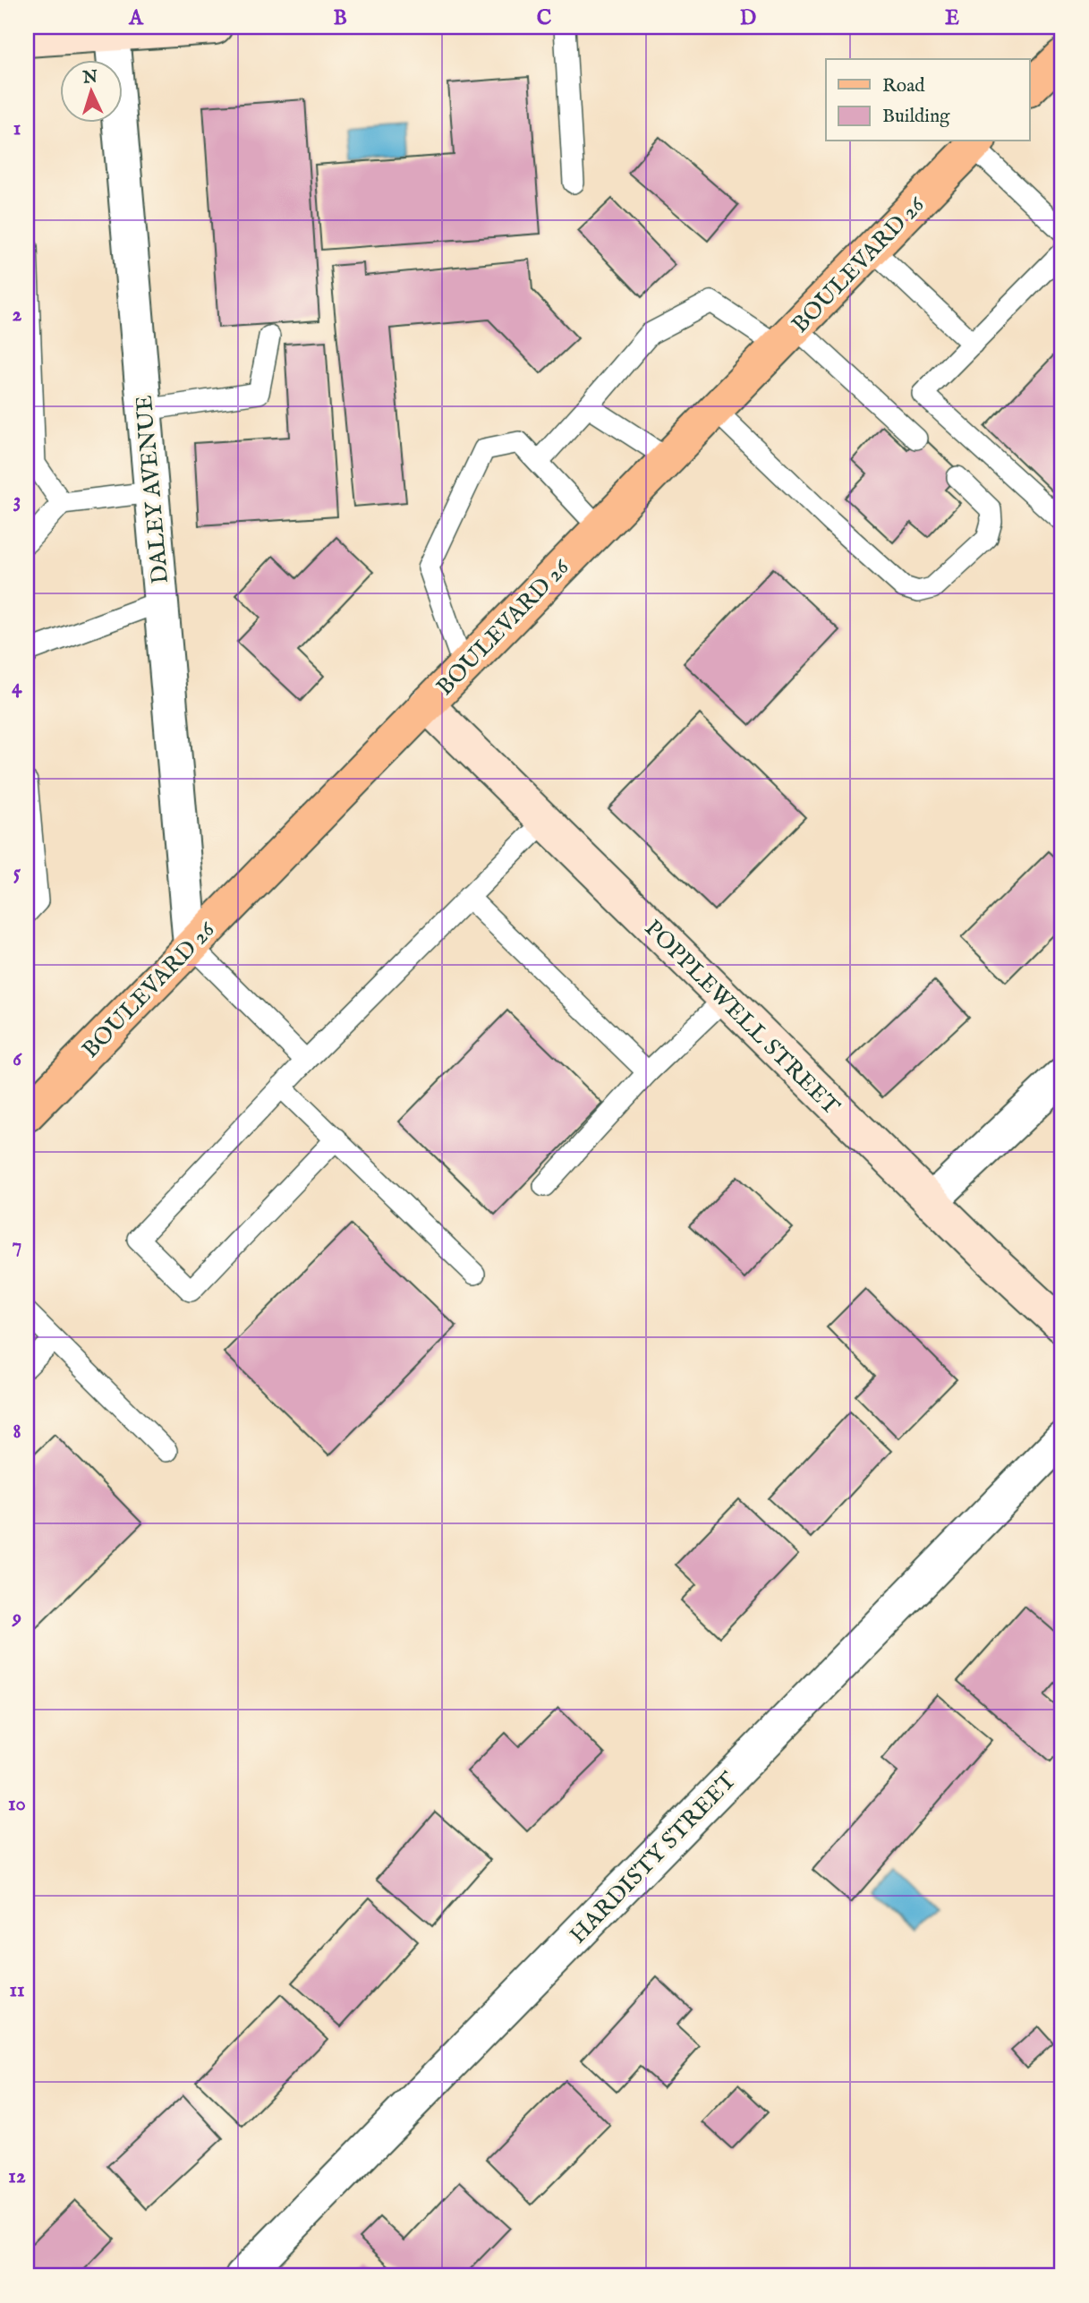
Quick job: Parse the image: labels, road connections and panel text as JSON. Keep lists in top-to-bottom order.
{
  "streets": {
    "main road": ["BOULEVARD 26"],
    "street": ["DALEY AVENUE", "POPPLEWELL STREET", "HARDISTY STREET"]
  },
  "crossings": [
    ["BOULEVARD 26", "DALEY AVENUE"],
    ["BOULEVARD 26", "POPPLEWELL STREET"]
  ],
  "legend": ["Road", "Building"],
  "north": "top",
  "grid": {
    "columns": [
      "A",
      "B",
      "C",
      "D",
      "E"
    ],
    "rows": [
      "1",
      "2",
      "3",
      "4",
      "5",
      "6",
      "7",
      "8",
      "9",
      "10",
      "11",
      "12"
    ]
  }
}
